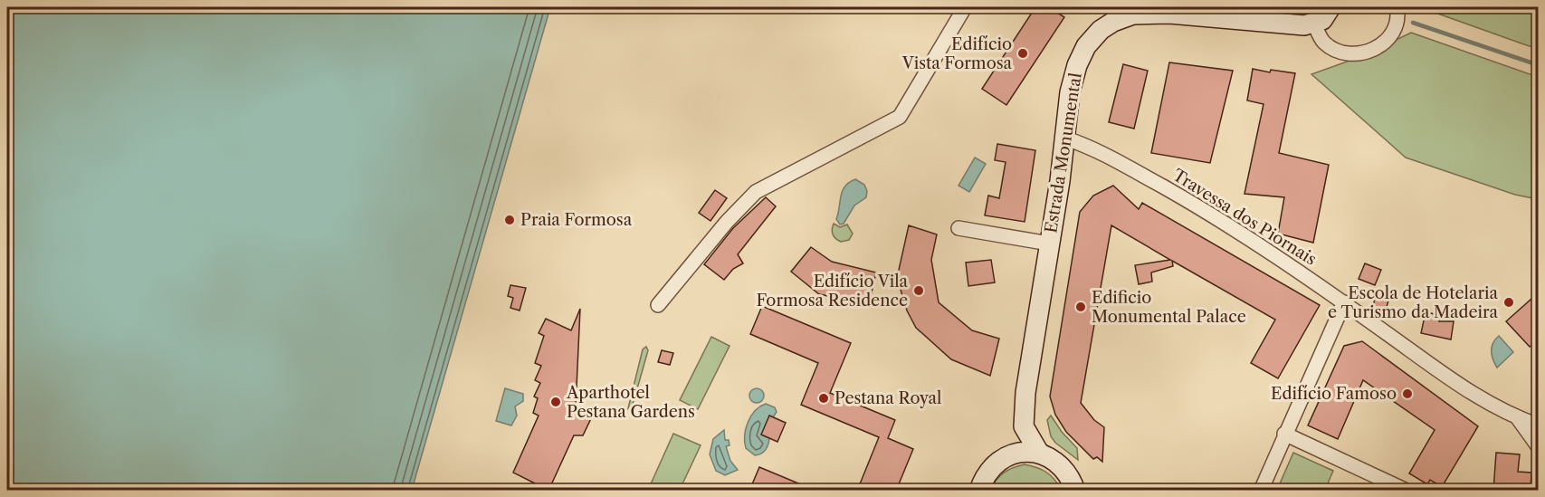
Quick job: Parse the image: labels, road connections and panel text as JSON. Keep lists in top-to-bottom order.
{
  "streets": {
    "main road": ["Estrada Monumental"],
    "street": ["Travessa dos Piornais"]
  },
  "crossings": [
    ["Estrada Monumental", "Travessa dos Piornais"]
  ],
  "places": [
    "Edifício Vista Formosa",
    "Praia Formosa",
    "Edifício Vila Formosa Residence",
    "Escola de Hotelaria e Turismo da Madeira",
    "Edificio Monumental Palace",
    "Edifício Famoso",
    "Pestana Royal",
    "Aparthotel Pestana Gardens"
  ]
}
